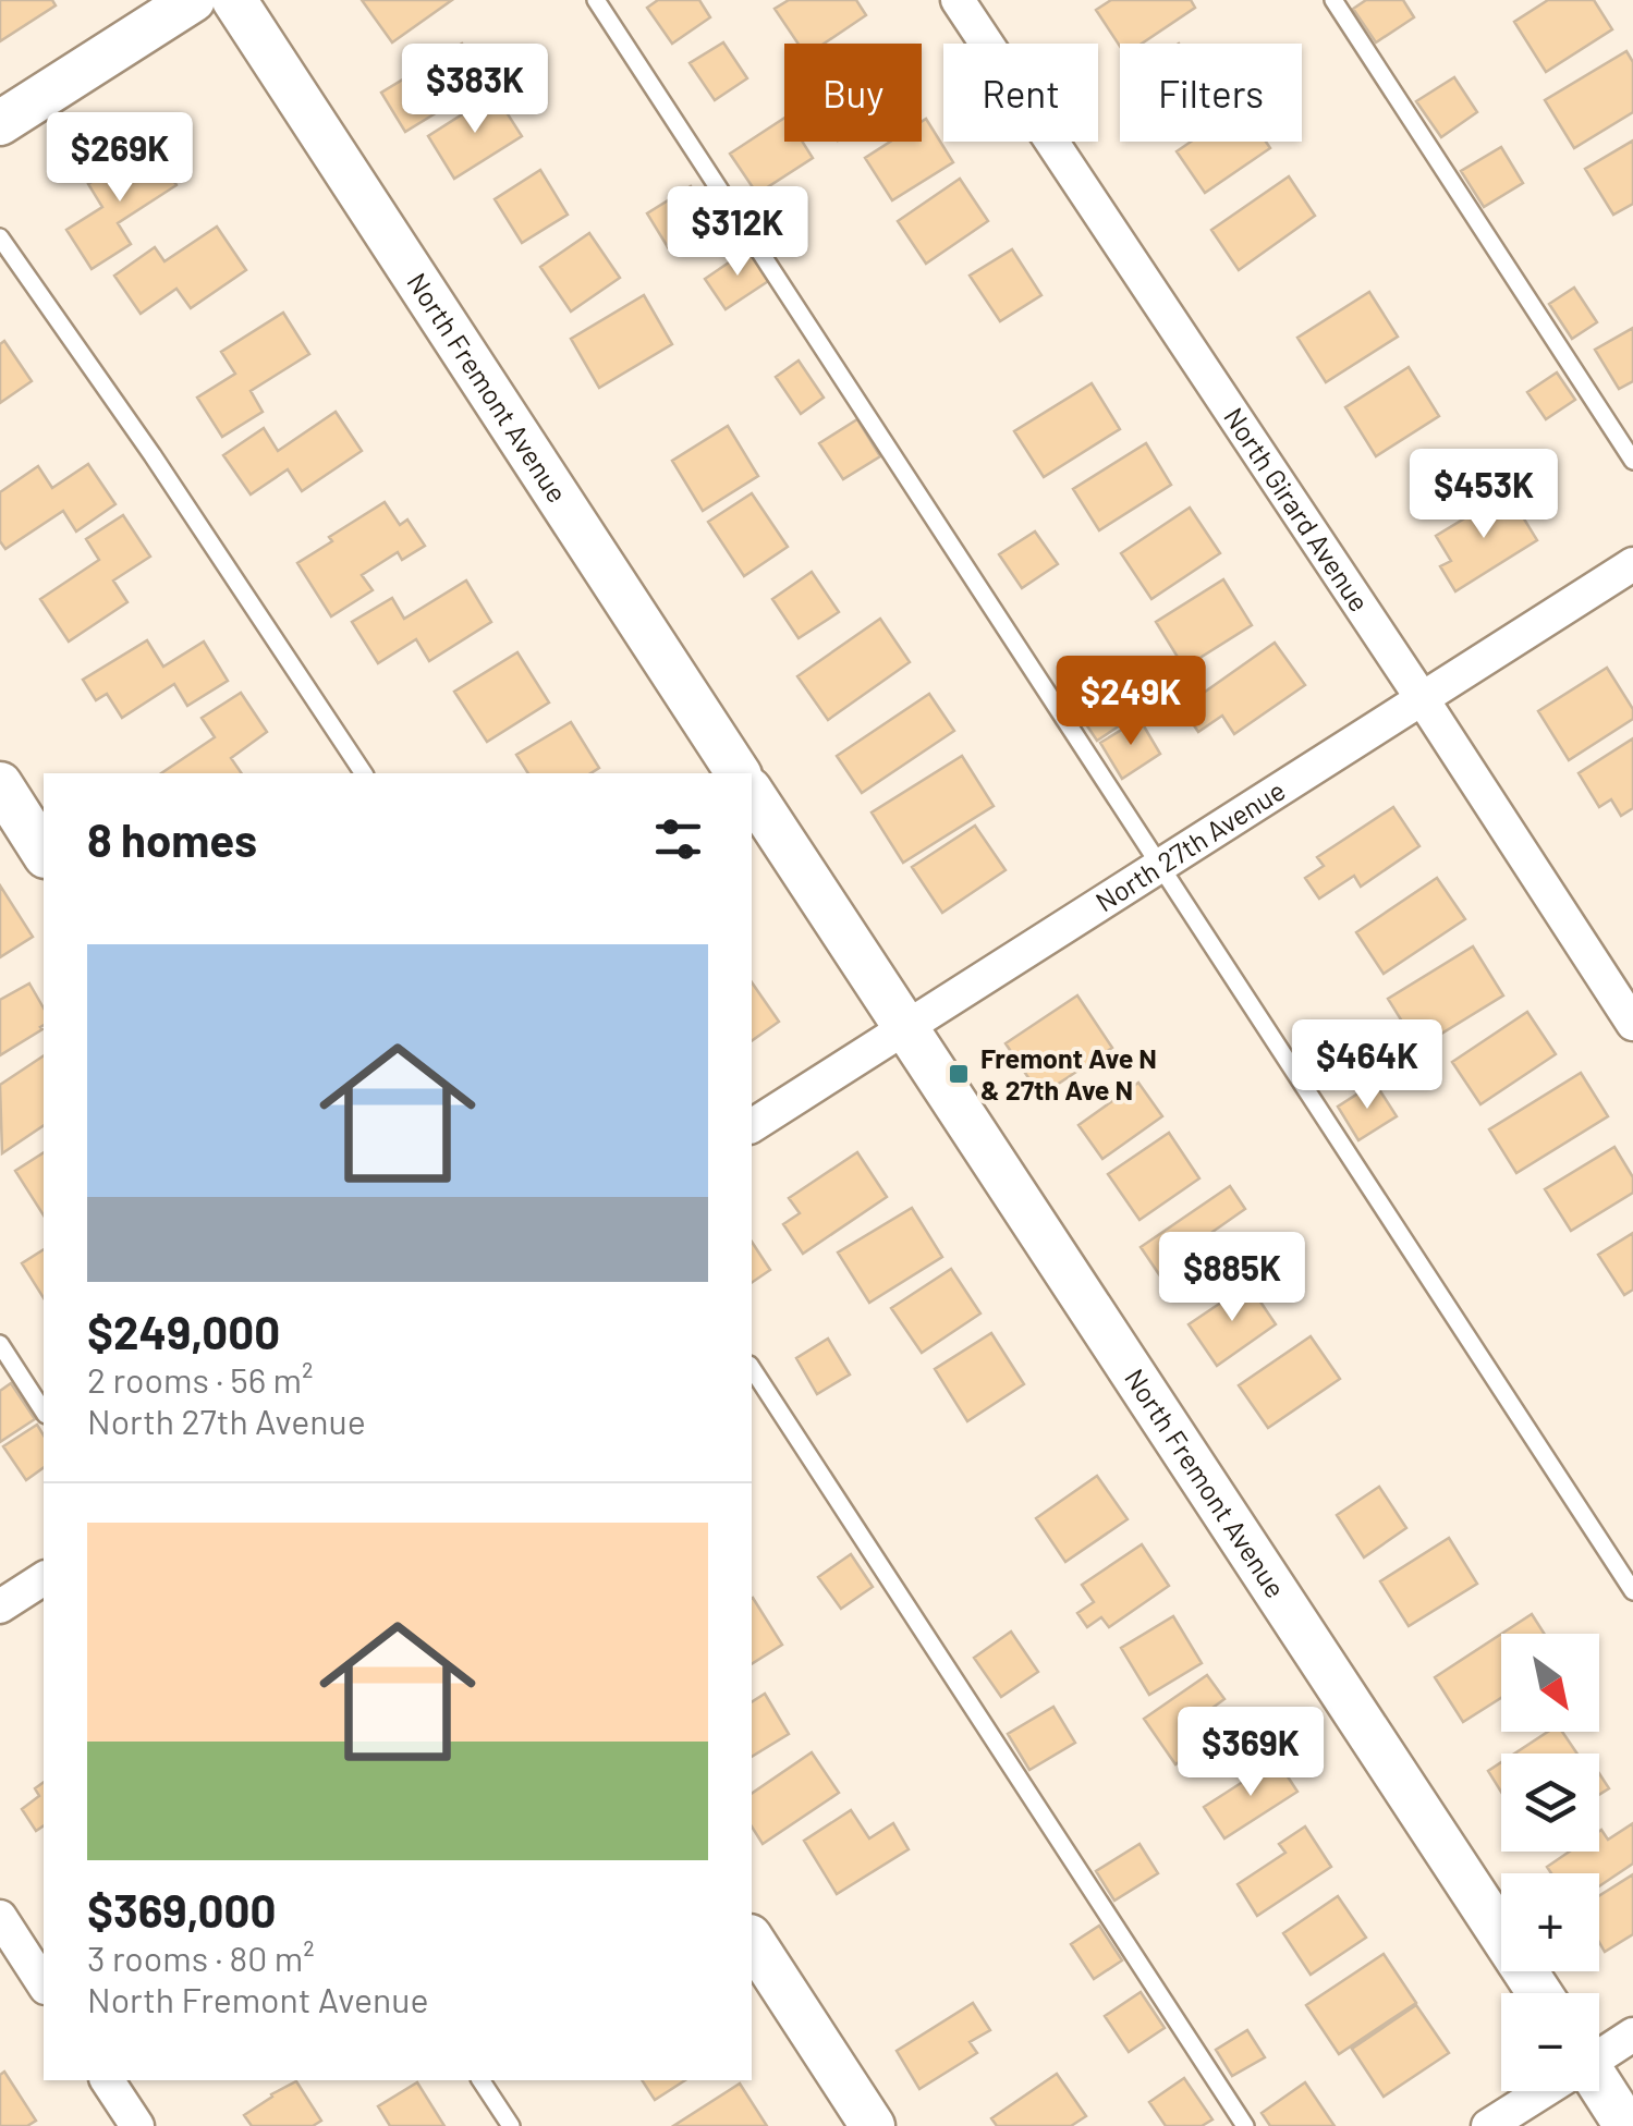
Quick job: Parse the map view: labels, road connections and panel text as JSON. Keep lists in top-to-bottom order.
{
  "streets": {
    "street": ["North Fremont Avenue", "North Girard Avenue", "North 27th Avenue"]
  },
  "crossings": [
    ["North Fremont Avenue", "North 27th Avenue"],
    ["North Girard Avenue", "North 27th Avenue"]
  ],
  "places": {
    "transit": ["Fremont Ave N & 27th Ave N"]
  },
  "north": "bottom right",
  "page": {
    "price": [
      "$383K",
      "$269K",
      "$312K",
      "$453K",
      "$249K",
      "$464K",
      "$885K",
      "$369K"
    ],
    "chip": ["Buy", "Rent", "Filters"],
    "heading": "8 homes",
    "list": [
      {
        "name": "$249,000",
        "note": "2 rooms · 56 m² · North 27th Avenue"
      },
      {
        "name": "$369,000",
        "note": "3 rooms · 80 m² · North Fremont Avenue"
      }
    ],
    "map_buttons": ["+", "−"]
  }
}
